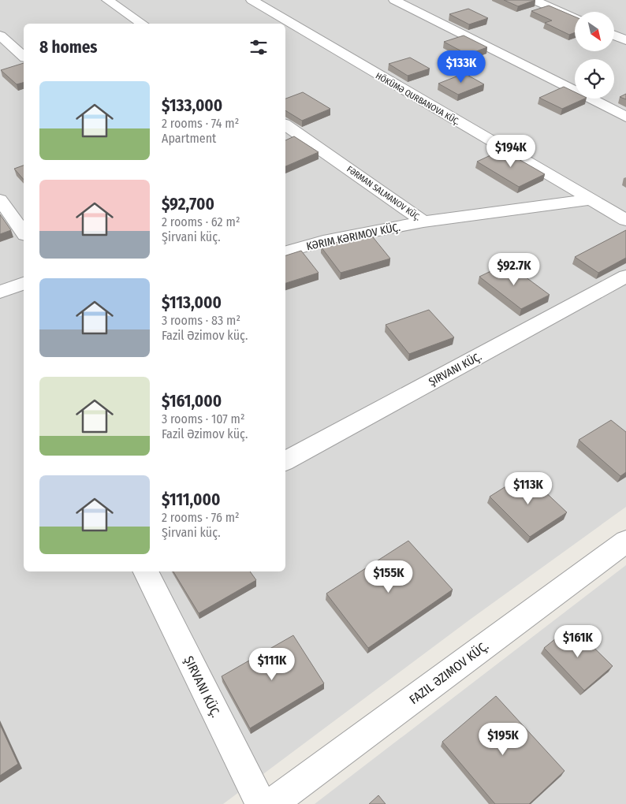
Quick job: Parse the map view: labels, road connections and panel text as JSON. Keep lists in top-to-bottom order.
{
  "streets": {
    "street": [
      "HÖKÜMƏ QURBANOVA KÜÇ.",
      "FƏRMAN SALMANOV KÜÇ.",
      "KƏRIM KƏRIMOV KÜÇ.",
      "ŞIRVANI KÜÇ.",
      "FAZIL ƏZIMOV KÜÇ."
    ]
  },
  "crossings": [
    ["HÖKÜMƏ QURBANOVA KÜÇ.", "FƏRMAN SALMANOV KÜÇ."],
    ["FƏRMAN SALMANOV KÜÇ.", "KƏRIM KƏRIMOV KÜÇ."]
  ],
  "north": "bottom right",
  "page": {
    "heading": "8 homes",
    "price": [
      "$133K",
      "$194K",
      "$92.7K",
      "$113K",
      "$155K",
      "$161K",
      "$111K",
      "$195K"
    ],
    "list": [
      {
        "name": "$133,000",
        "note": "2 rooms · 74 m² · Apartment"
      },
      {
        "name": "$92,700",
        "note": "2 rooms · 62 m² · Şirvani küç."
      },
      {
        "name": "$113,000",
        "note": "3 rooms · 83 m² · Fazil Əzimov küç."
      },
      {
        "name": "$161,000",
        "note": "3 rooms · 107 m² · Fazil Əzimov küç."
      },
      {
        "name": "$111,000",
        "note": "2 rooms · 76 m² · Şirvani küç."
      }
    ]
  }
}
